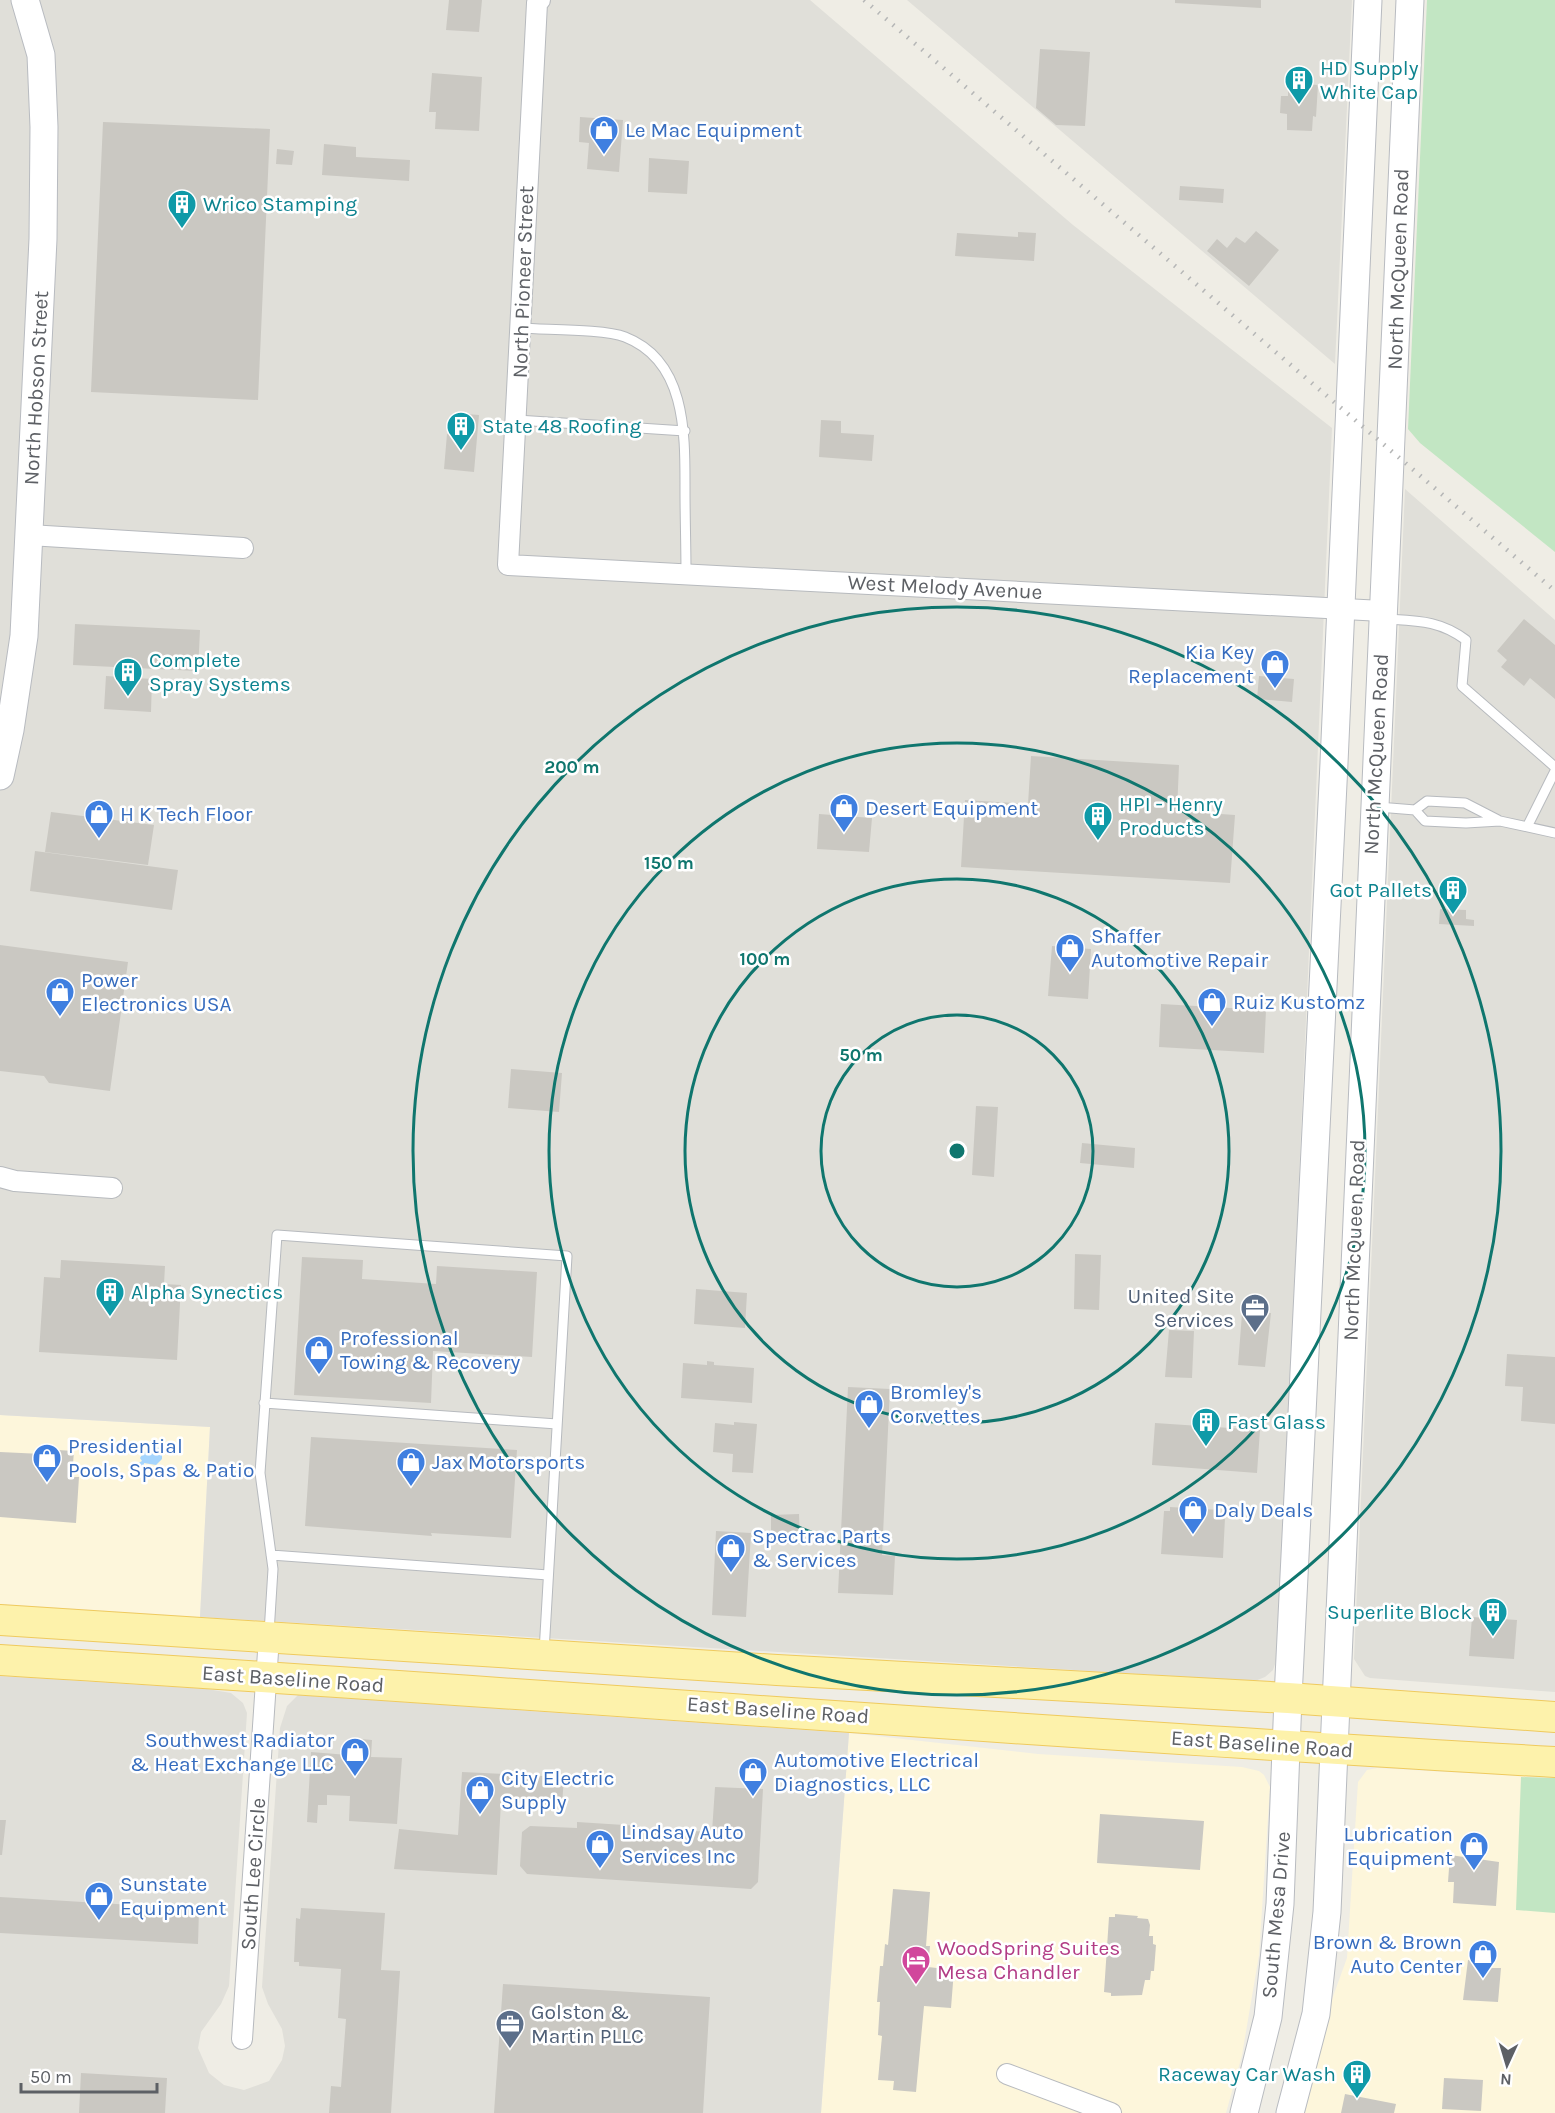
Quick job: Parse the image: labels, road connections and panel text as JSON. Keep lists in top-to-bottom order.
{
  "streets": {
    "main road": [
      "North McQueen Road",
      "North Hobson Street",
      "East Baseline Road",
      "South Mesa Drive"
    ],
    "street": ["North Pioneer Street", "West Melody Avenue", "South Lee Circle"]
  },
  "crossings": [
    ["North McQueen Road", "West Melody Avenue"],
    ["North McQueen Road", "East Baseline Road"],
    ["North McQueen Road", "South Mesa Drive"],
    ["North Pioneer Street", "West Melody Avenue"],
    ["East Baseline Road", "South Lee Circle"],
    ["East Baseline Road", "South Mesa Drive"]
  ],
  "places": {
    "building": [
      "HD Supply White Cap",
      "Wrico Stamping",
      "State 48 Roofing",
      "Complete Spray Systems",
      "HPI - Henry Products",
      "Got Pallets",
      "Alpha Synectics",
      "Fast Glass",
      "Superlite Block",
      "Raceway Car Wash"
    ],
    "shop": [
      "Le Mac Equipment",
      "Kia Key Replacement",
      "Desert Equipment",
      "H K Tech Floor",
      "Shaffer Automotive Repair",
      "Power Electronics USA",
      "Ruiz Kustomz",
      "Professional Towing & Recovery",
      "Bromley's Corvettes",
      "Presidential Pools, Spas & Patio",
      "Jax Motorsports",
      "Daly Deals",
      "Spectrac Parts & Services",
      "Southwest Radiator & Heat Exchange LLC",
      "Automotive Electrical Diagnostics, LLC",
      "City Electric Supply",
      "Lindsay Auto Services Inc",
      "Lubrication Equipment",
      "Sunstate Equipment",
      "Brown & Brown Auto Center"
    ],
    "office": ["United Site Services", "Golston & Martin PLLC"],
    "hotel": ["WoodSpring Suites Mesa Chandler"]
  },
  "scale_bar": "50 m",
  "north": "bottom",
  "rings": [
    "200 m",
    "150 m",
    "100 m",
    "50 m"
  ]
}
